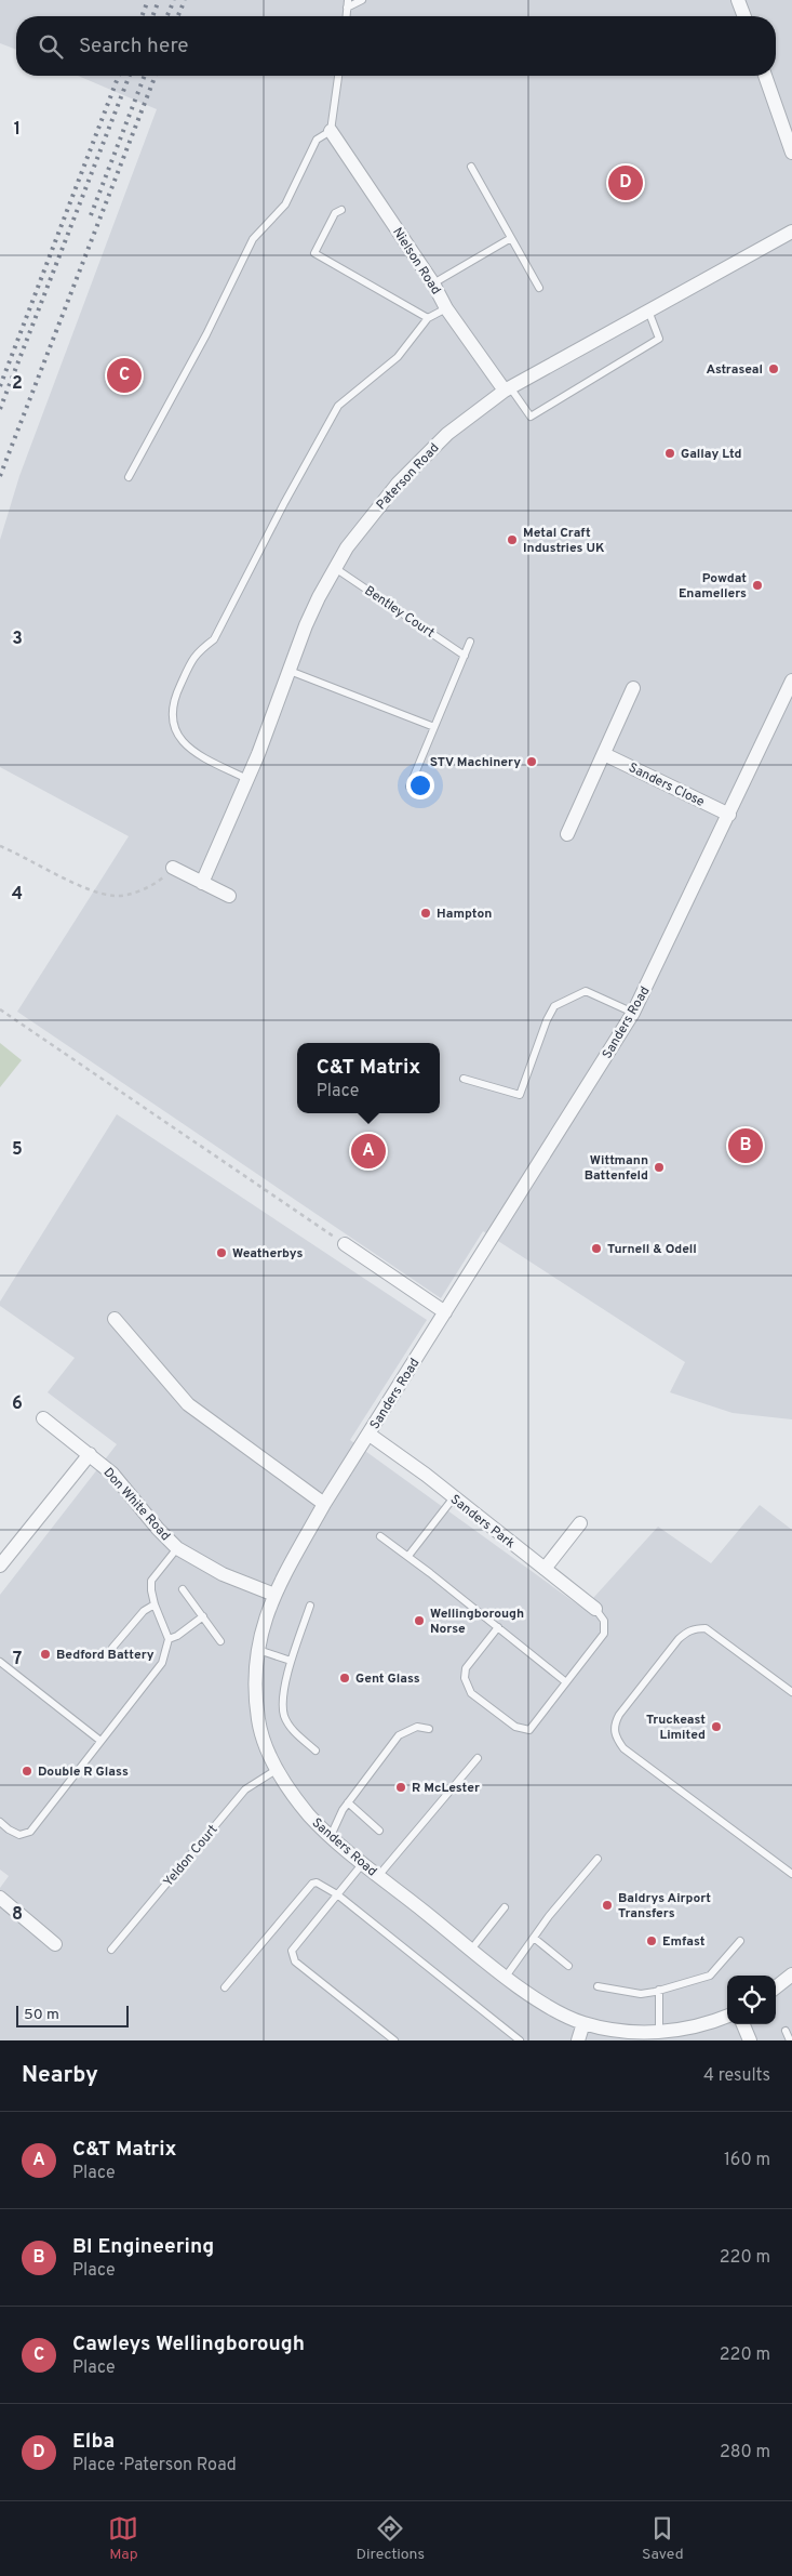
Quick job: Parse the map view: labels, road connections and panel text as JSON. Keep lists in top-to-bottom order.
{
  "streets": {
    "street": [
      "Nielson Road",
      "Paterson Road",
      "Sanders Close",
      "Sanders Road",
      "Don White Road",
      "Sanders Park"
    ],
    "lane": ["Bentley Court", "Yeldon Court"]
  },
  "crossings": [
    ["Nielson Road", "Paterson Road"],
    ["Paterson Road", "Bentley Court"],
    ["Sanders Close", "Sanders Road"],
    ["Sanders Road", "Don White Road"],
    ["Sanders Road", "Sanders Park"],
    ["Sanders Road", "Yeldon Court"]
  ],
  "places": [
    "Astraseal",
    "Gallay Ltd",
    "Metal Craft Industries UK",
    "Powdat Enamellers",
    "STV Machinery",
    "Hampton",
    "Wittmann Battenfeld",
    "Turnell & Odell",
    "Weatherbys",
    "Wellingborough Norse",
    "Bedford Battery",
    "Gent Glass",
    "Truckeast Limited",
    "Double R Glass",
    "R McLester",
    "Baldrys Airport Transfers",
    "Emfast"
  ],
  "scale_bar": "50 m",
  "page": {
    "search": "Search here",
    "pins": [
      "D",
      "C",
      "B",
      "A"
    ],
    "popup": ["C&T Matrix", "Place"],
    "scale": "50 m",
    "heading": ["Nearby", "4 results"],
    "list": [
      {
        "mark": "A",
        "name": "C&T Matrix",
        "note": "Place",
        "value": "160 m"
      },
      {
        "mark": "B",
        "name": "BI Engineering",
        "note": "Place",
        "value": "220 m"
      },
      {
        "mark": "C",
        "name": "Cawleys Wellingborough",
        "note": "Place",
        "value": "220 m"
      },
      {
        "mark": "D",
        "name": "Elba",
        "note": "Place · Paterson Road",
        "value": "280 m"
      }
    ],
    "nav": ["Map", "Directions", "Saved"]
  },
  "grid": {
    "rows": [
      "1",
      "2",
      "3",
      "4",
      "5",
      "6",
      "7",
      "8"
    ]
  }
}
